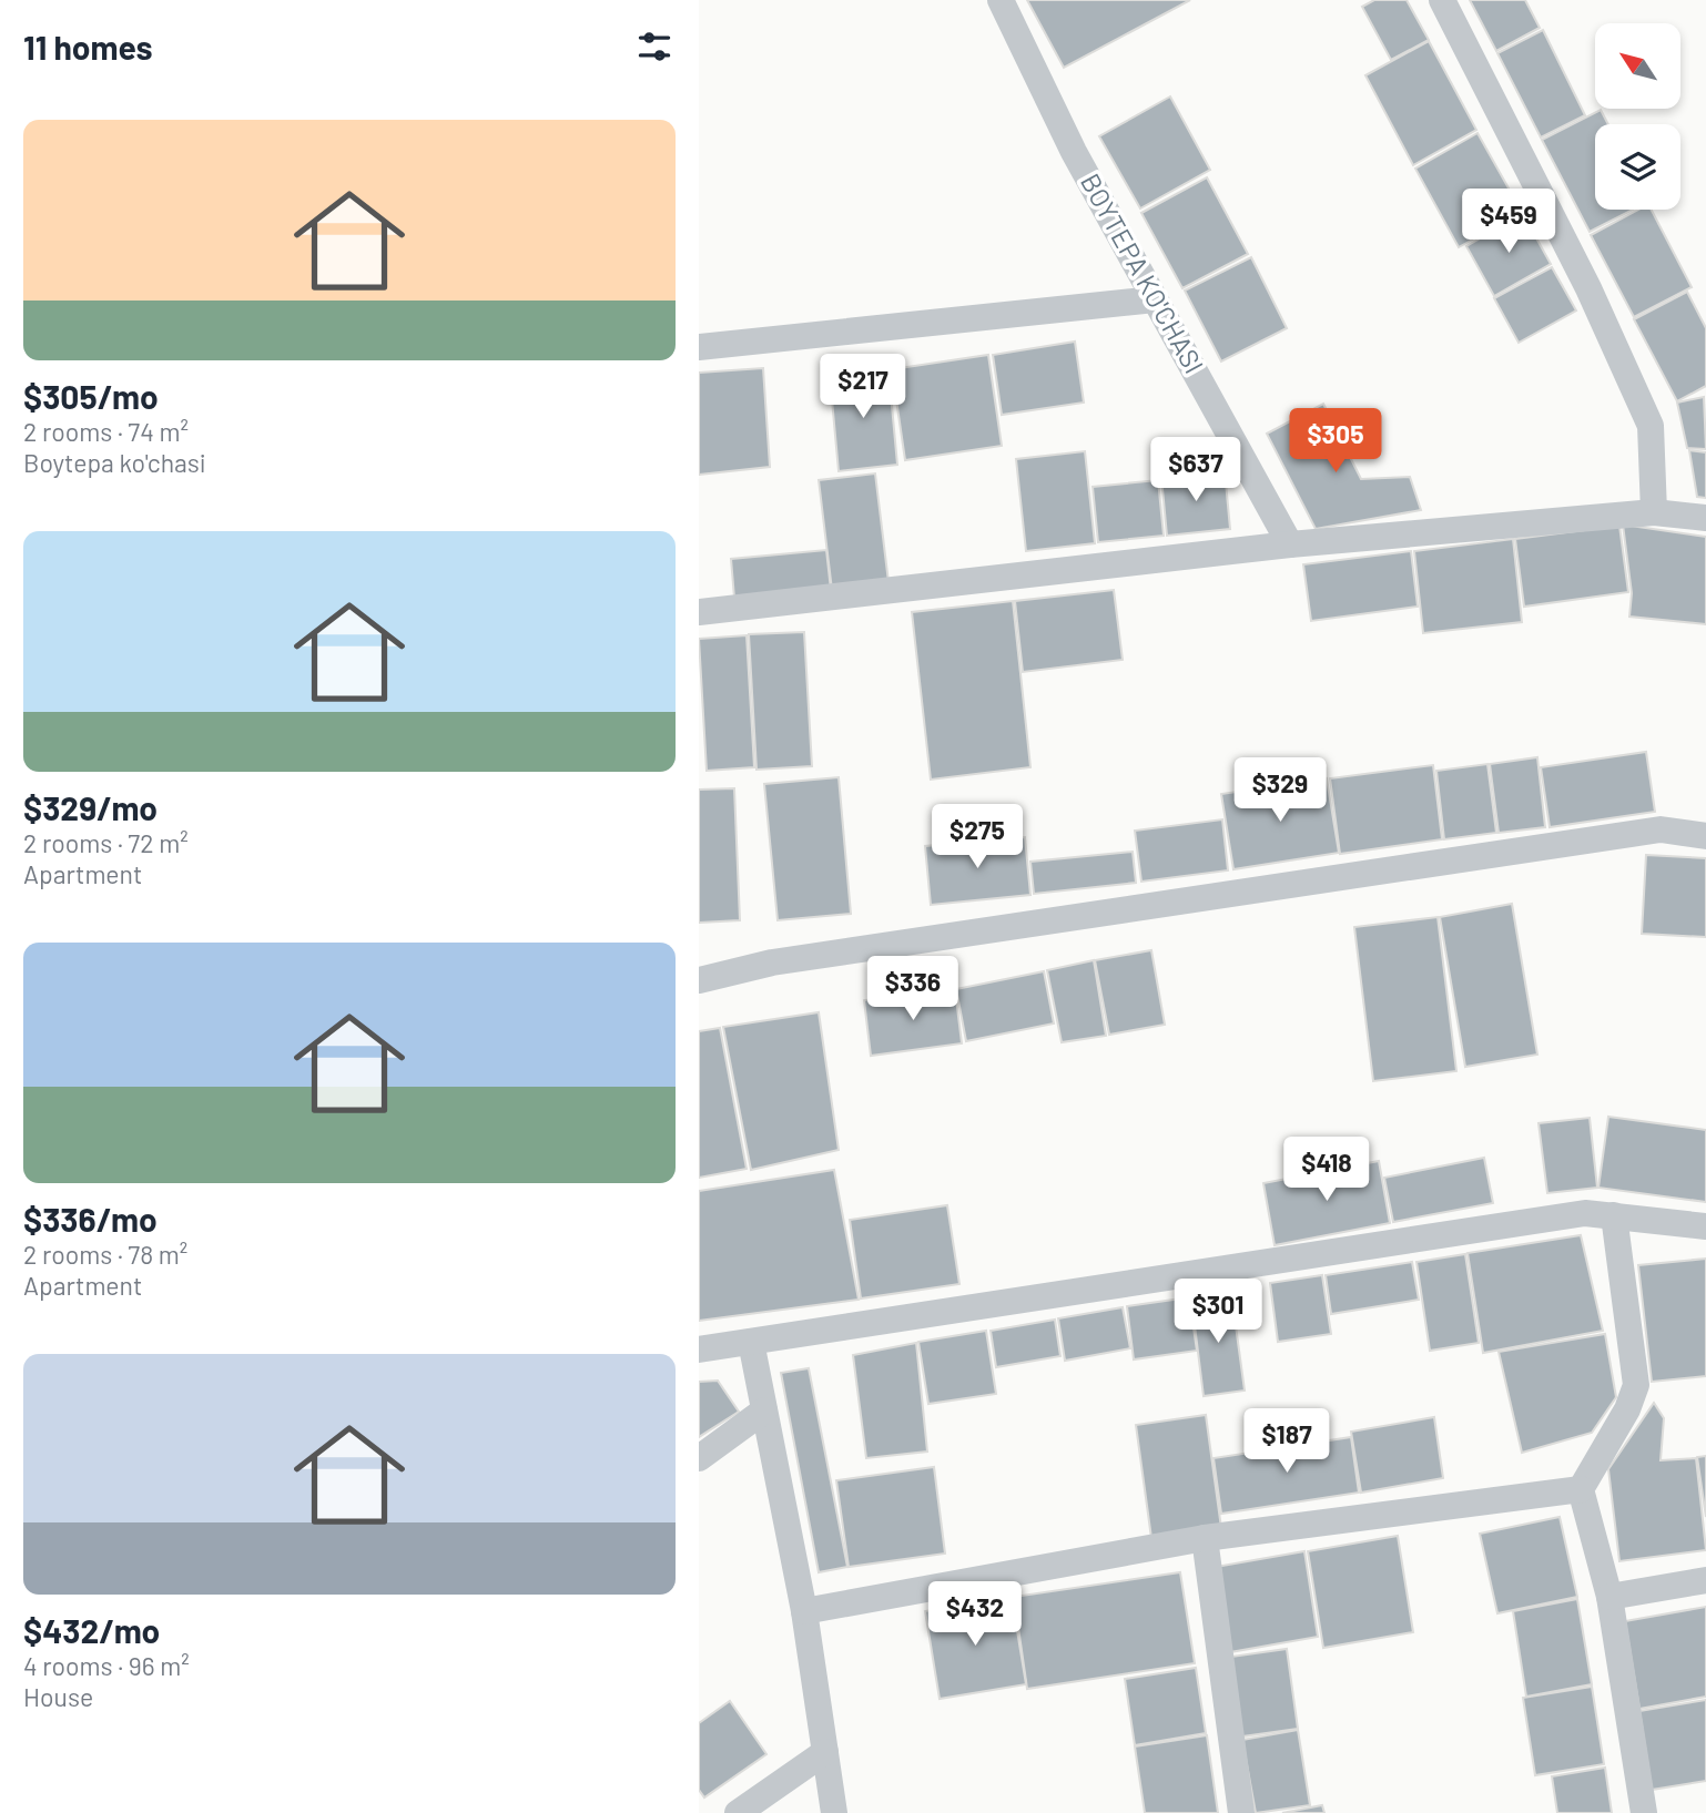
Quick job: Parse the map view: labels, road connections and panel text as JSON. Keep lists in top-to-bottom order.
{
  "streets": {
    "street": ["BOYTEPA KO'CHASI"]
  },
  "north": "top left",
  "page": {
    "heading": "11 homes",
    "list": [
      {
        "name": "$305/mo",
        "note": "2 rooms · 74 m² · Boytepa ko'chasi"
      },
      {
        "name": "$329/mo",
        "note": "2 rooms · 72 m² · Apartment"
      },
      {
        "name": "$336/mo",
        "note": "2 rooms · 78 m² · Apartment"
      },
      {
        "name": "$432/mo",
        "note": "4 rooms · 96 m² · House"
      }
    ],
    "price": [
      "$459",
      "$217",
      "$305",
      "$637",
      "$329",
      "$275",
      "$336",
      "$418",
      "$301",
      "$187",
      "$432"
    ]
  }
}
